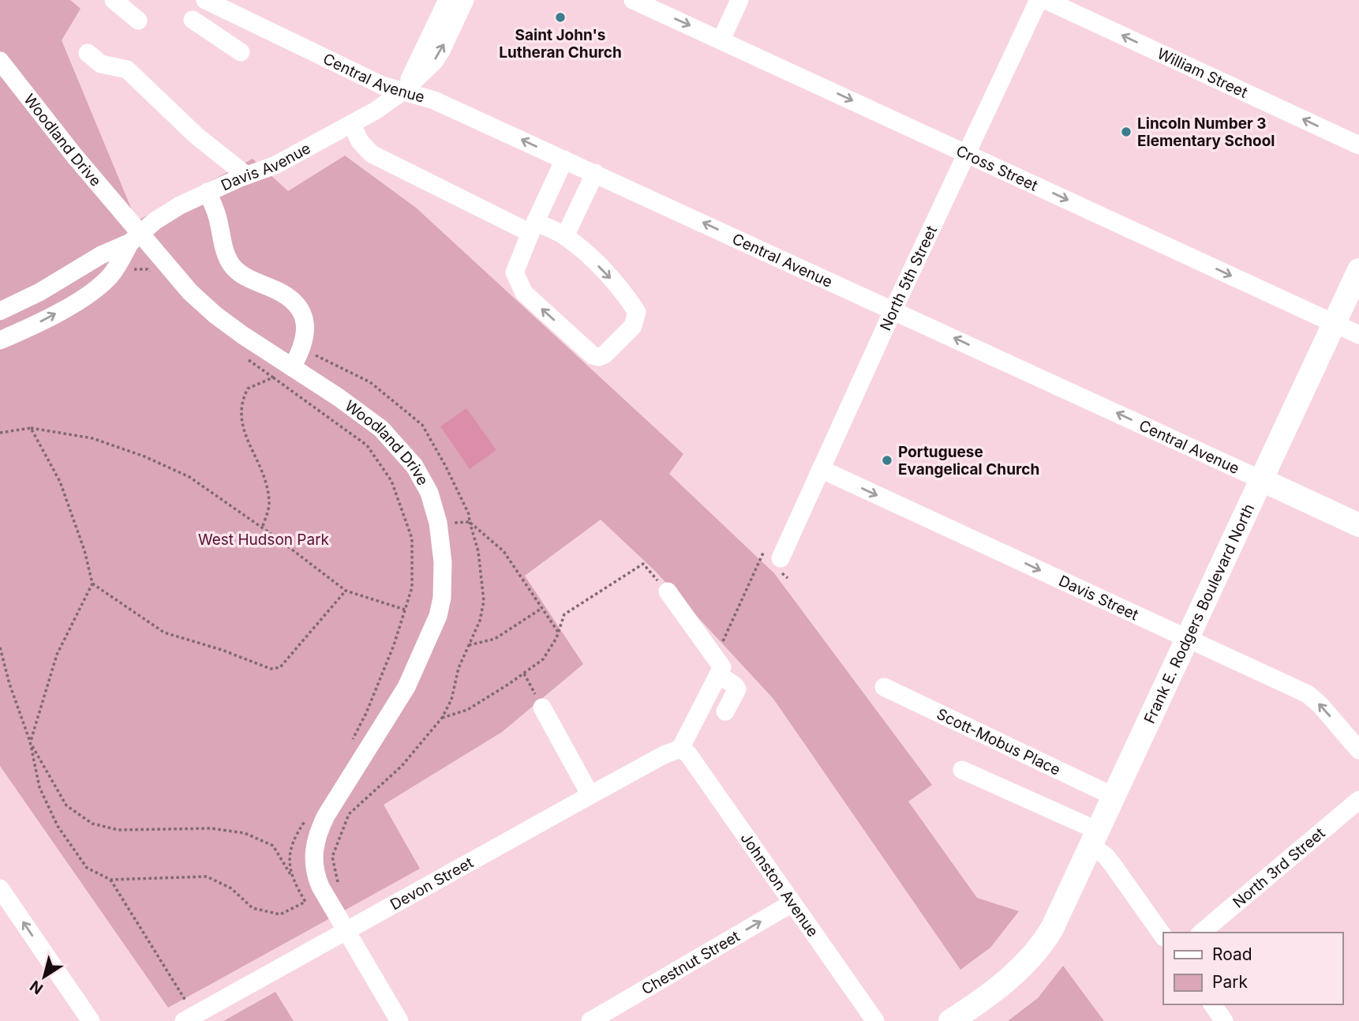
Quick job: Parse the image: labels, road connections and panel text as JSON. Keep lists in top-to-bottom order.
{
  "streets": {
    "main road": ["Central Avenue", "Frank E. Rodgers Boulevard North"],
    "street": [
      "William Street",
      "Woodland Drive",
      "Davis Avenue",
      "Cross Street",
      "North 5th Street",
      "Davis Street",
      "Scott-Mobus Place",
      "North 3rd Street",
      "Devon Street",
      "Johnston Avenue",
      "Chestnut Street"
    ]
  },
  "crossings": [
    ["Central Avenue", "Davis Avenue"],
    ["Central Avenue", "North 5th Street"],
    ["Central Avenue", "Frank E. Rodgers Boulevard North"],
    ["Woodland Drive", "Devon Street"],
    ["Cross Street", "North 5th Street"],
    ["Cross Street", "Frank E. Rodgers Boulevard North"],
    ["North 5th Street", "Davis Street"],
    ["Davis Street", "Frank E. Rodgers Boulevard North"],
    ["Frank E. Rodgers Boulevard North", "Scott-Mobus Place"],
    ["Devon Street", "Johnston Avenue"],
    ["Johnston Avenue", "Chestnut Street"]
  ],
  "one_way": [
    "William Street",
    "Central Avenue",
    "Cross Street",
    "Chestnut Street"
  ],
  "parks": ["West Hudson Park"],
  "places": ["Saint John's Lutheran Church", "Lincoln Number 3 Elementary School", "Portuguese Evangelical Church"],
  "legend": ["Road", "Park"],
  "north": "bottom left"
}
